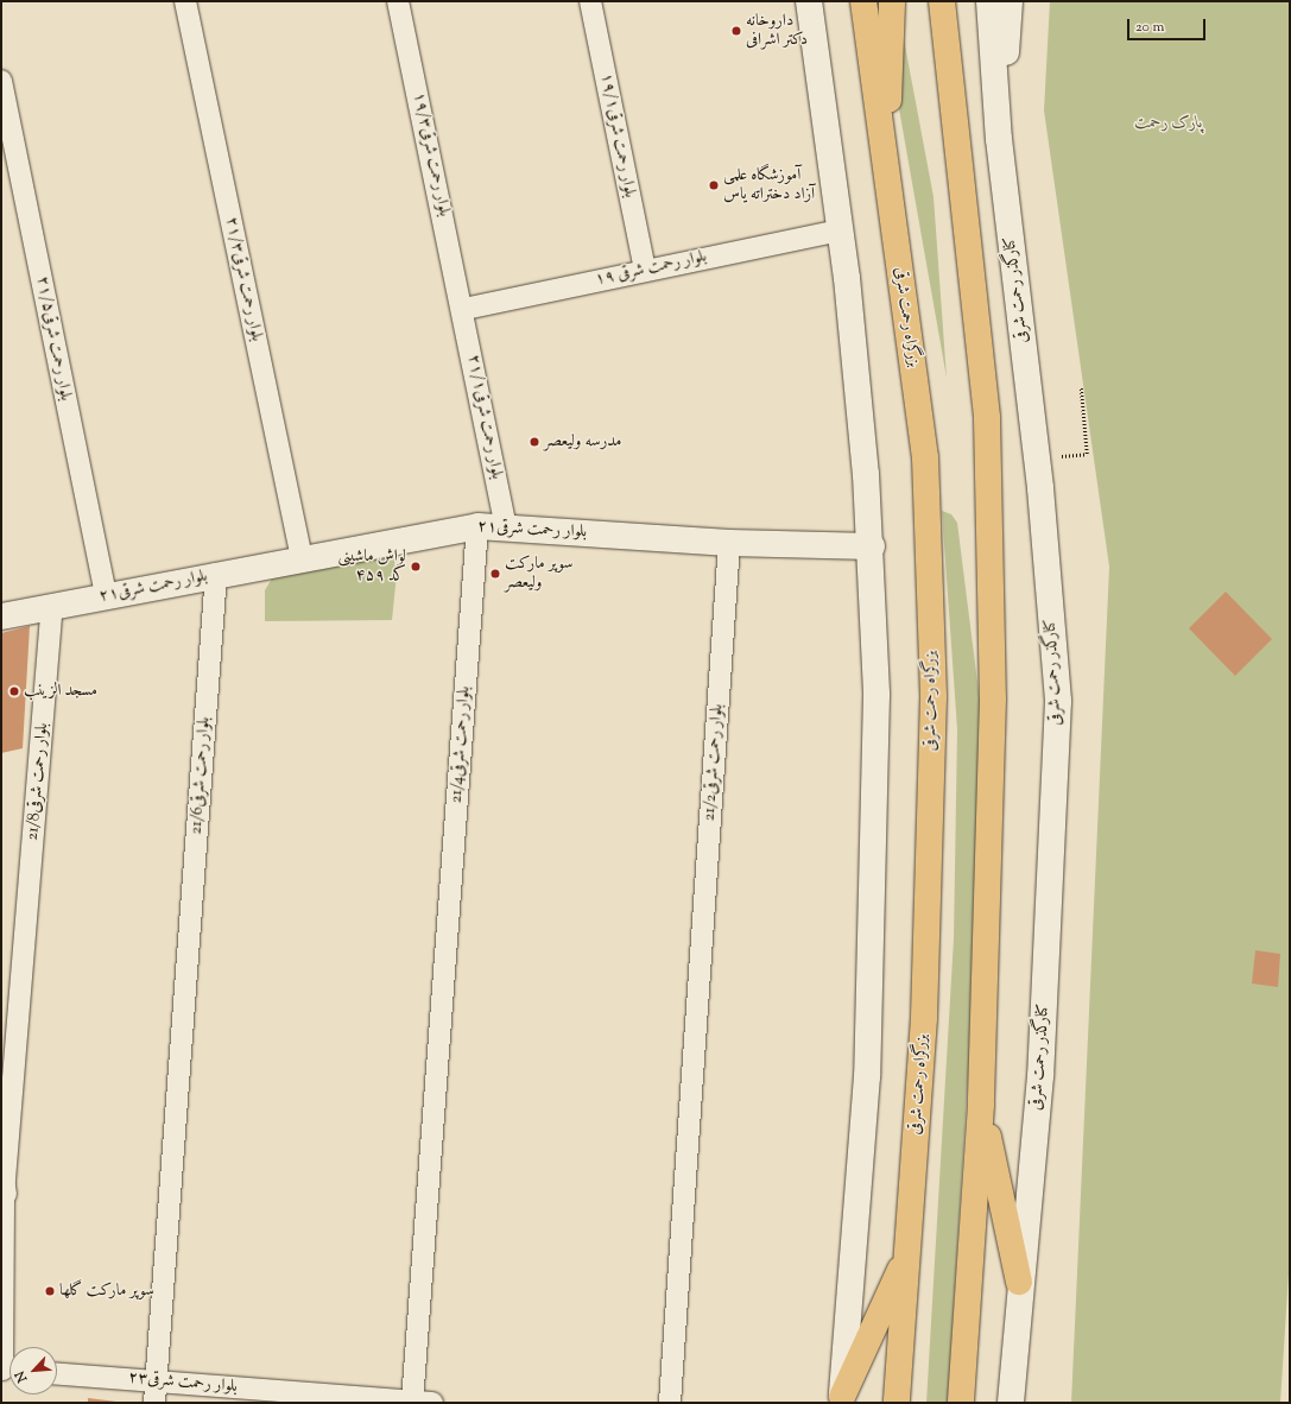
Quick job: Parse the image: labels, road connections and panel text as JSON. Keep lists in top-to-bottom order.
{
  "streets": {
    "highway": ["بزرگراه رحمت شرقی"],
    "main road": ["کنارگذر رحمت شرقی", "بلوار رحمت شرقی۲۱"],
    "street": [
      "بلوار رحمت شرقی۱۹/۱",
      "بلوار رحمت شرقی۱۹/۳",
      "بلوار رحمت شرقی ۱۹",
      "بلوار رحمت شرقی۲۱/۳",
      "بلوار رحمت شرقی۲۱/۵",
      "بلوار رحمت شرقی۲۱/۱",
      "بلوار رحمت شرقی21/4",
      "بلوار رحمت شرقی21/2",
      "بلوار رحمت شرقی21/6",
      "بلوار رحمت شرقی21/8",
      "بلوار رحمت شرقی۲۳"
    ]
  },
  "crossings": [
    ["بلوار رحمت شرقی۱۹/۱", "بلوار رحمت شرقی ۱۹"],
    ["بلوار رحمت شرقی۱۹/۳", "بلوار رحمت شرقی ۱۹"],
    ["بلوار رحمت شرقی۱۹/۳", "بلوار رحمت شرقی۲۱/۱"],
    ["بلوار رحمت شرقی ۱۹", "بلوار رحمت شرقی۲۱/۱"],
    ["بلوار رحمت شرقی۲۱/۳", "بلوار رحمت شرقی۲۱"],
    ["بلوار رحمت شرقی۲۱/۵", "بلوار رحمت شرقی۲۱"],
    ["بلوار رحمت شرقی۲۱/۱", "بلوار رحمت شرقی۲۱"],
    ["بلوار رحمت شرقی۲۱", "بلوار رحمت شرقی21/4"],
    ["بلوار رحمت شرقی۲۱", "بلوار رحمت شرقی21/2"],
    ["بلوار رحمت شرقی۲۱", "بلوار رحمت شرقی21/6"],
    ["بلوار رحمت شرقی۲۱", "بلوار رحمت شرقی21/8"],
    ["بلوار رحمت شرقی21/4", "بلوار رحمت شرقی۲۳"],
    ["بلوار رحمت شرقی21/6", "بلوار رحمت شرقی۲۳"]
  ],
  "parks": ["پارک رحمت"],
  "places": [
    "داروخانه دکتر اشرافی",
    "آموزشگاه علمی آزاد دختراته یاس",
    "مدرسه ولیعصر",
    "لواش ماشینی کد ۴۵۹",
    "سوپر مارکت ولیعصر",
    "مسجد الزینب",
    "سوپر مارکت گلها"
  ],
  "scale_bar": "20 m",
  "north": "bottom left"
}
